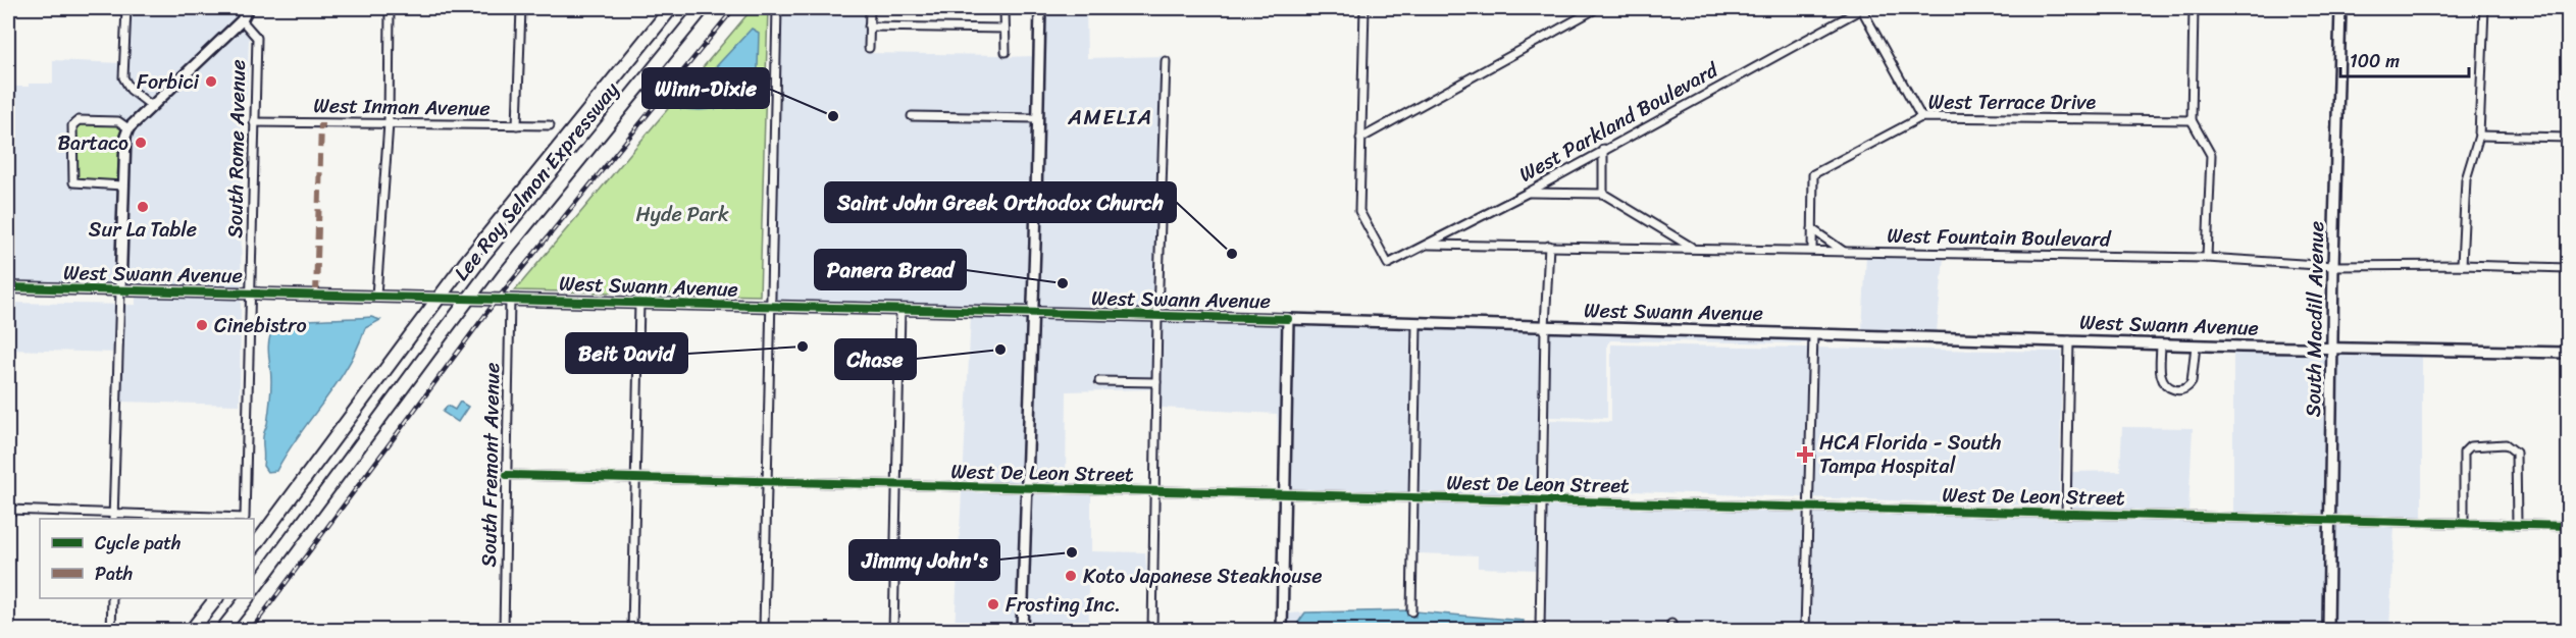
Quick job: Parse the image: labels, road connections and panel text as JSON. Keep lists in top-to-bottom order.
{
  "streets": {
    "highway": ["Lee Roy Selmon Expressway"],
    "street": [
      "West Terrace Drive",
      "West Inman Avenue",
      "West Parkland Boulevard",
      "South Rome Avenue",
      "West Fountain Boulevard",
      "West Swann Avenue",
      "South Macdill Avenue",
      "South Fremont Avenue",
      "West De Leon Street"
    ]
  },
  "crossings": [
    ["West Terrace Drive", "West Fountain Boulevard"],
    ["West Inman Avenue", "South Rome Avenue"],
    ["West Parkland Boulevard", "West Fountain Boulevard"],
    ["South Rome Avenue", "West Swann Avenue"],
    ["West Fountain Boulevard", "South Macdill Avenue"],
    ["West Swann Avenue", "South Macdill Avenue"],
    ["West Swann Avenue", "South Fremont Avenue"],
    ["South Macdill Avenue", "West De Leon Street"],
    ["South Fremont Avenue", "West De Leon Street"]
  ],
  "districts": ["AMELIA"],
  "parks": ["Hyde Park"],
  "places": {
    "other": [
      "Forbici",
      "Winn-Dixie",
      "Bartaco",
      "Sur La Table",
      "Saint John Greek Orthodox Church",
      "Panera Bread",
      "Cinebistro",
      "Beit David",
      "Chase",
      "Jimmy John's",
      "Koto Japanese Steakhouse",
      "Frosting Inc."
    ],
    "health": ["HCA Florida - South Tampa Hospital"]
  },
  "legend": ["Cycle path", "Path"],
  "scale_bar": "100 m"
}
